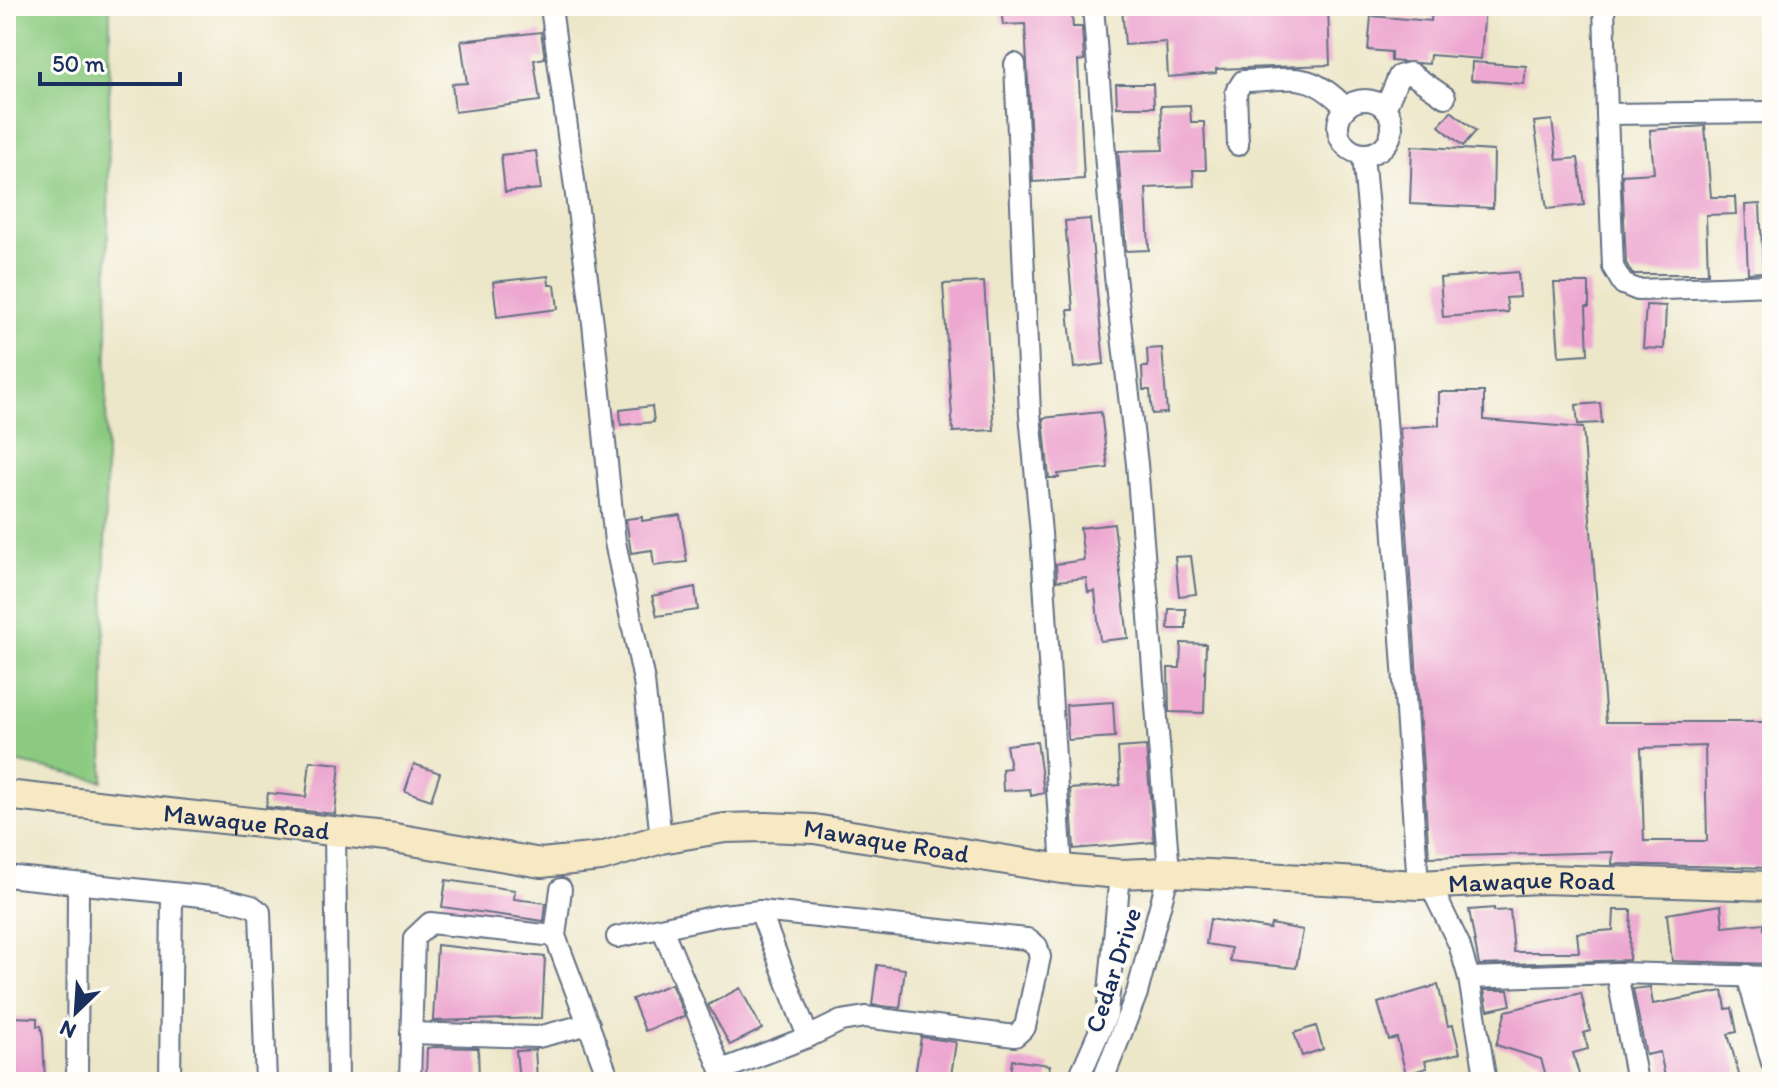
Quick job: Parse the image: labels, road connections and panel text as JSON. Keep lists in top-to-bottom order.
{
  "streets": {
    "main road": ["Mawaque Road"],
    "street": ["Cedar Drive"]
  },
  "crossings": [
    ["Mawaque Road", "Cedar Drive"]
  ],
  "scale_bar": "50 m",
  "north": "bottom left"
}
